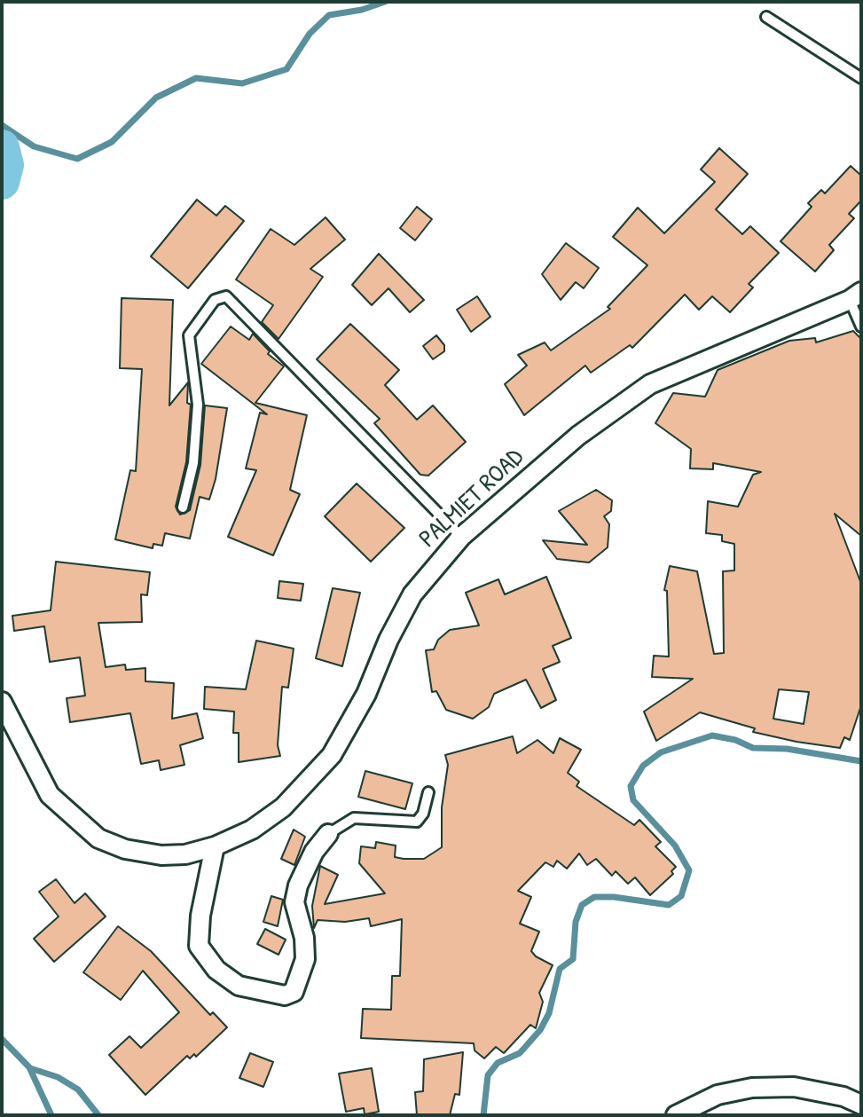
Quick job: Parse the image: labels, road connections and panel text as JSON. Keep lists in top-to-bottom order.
{
  "streets": {
    "street": ["PALMIET ROAD"]
  }
}
